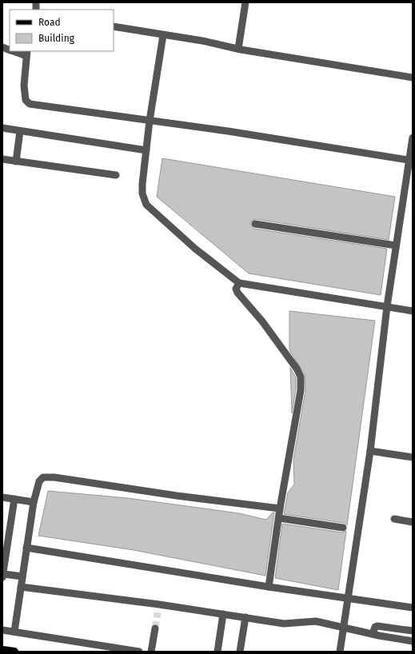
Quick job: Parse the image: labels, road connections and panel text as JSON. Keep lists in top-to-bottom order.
{
  "legend": ["Road", "Building"]
}
